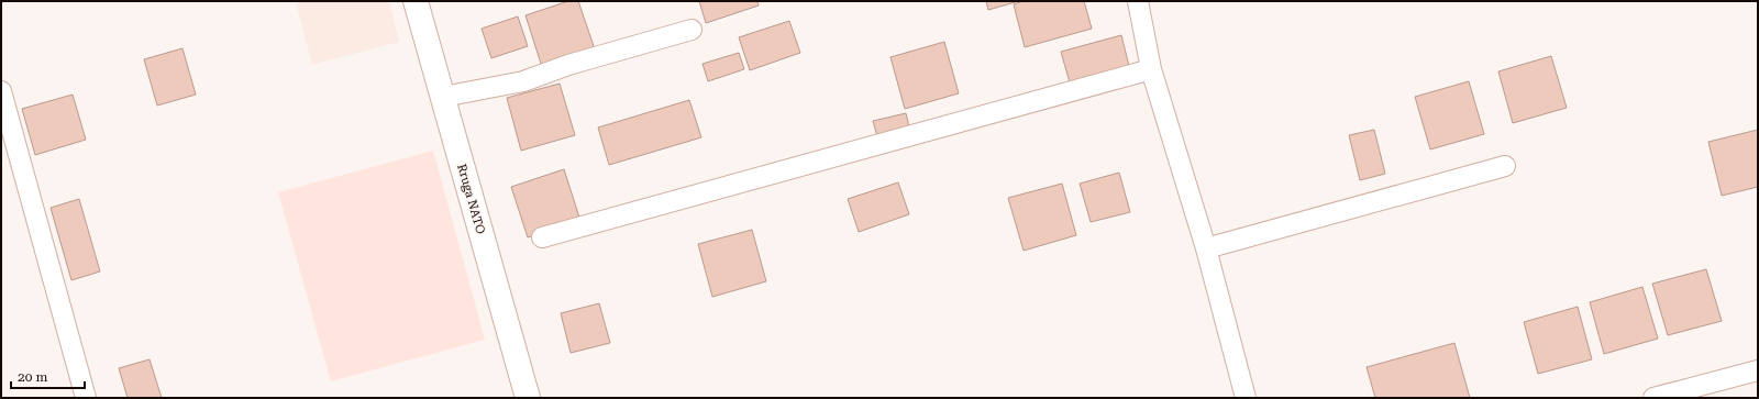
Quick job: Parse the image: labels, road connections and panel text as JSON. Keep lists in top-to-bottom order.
{
  "streets": {
    "main road": ["Rruga NATO"]
  },
  "scale_bar": "20 m"
}
